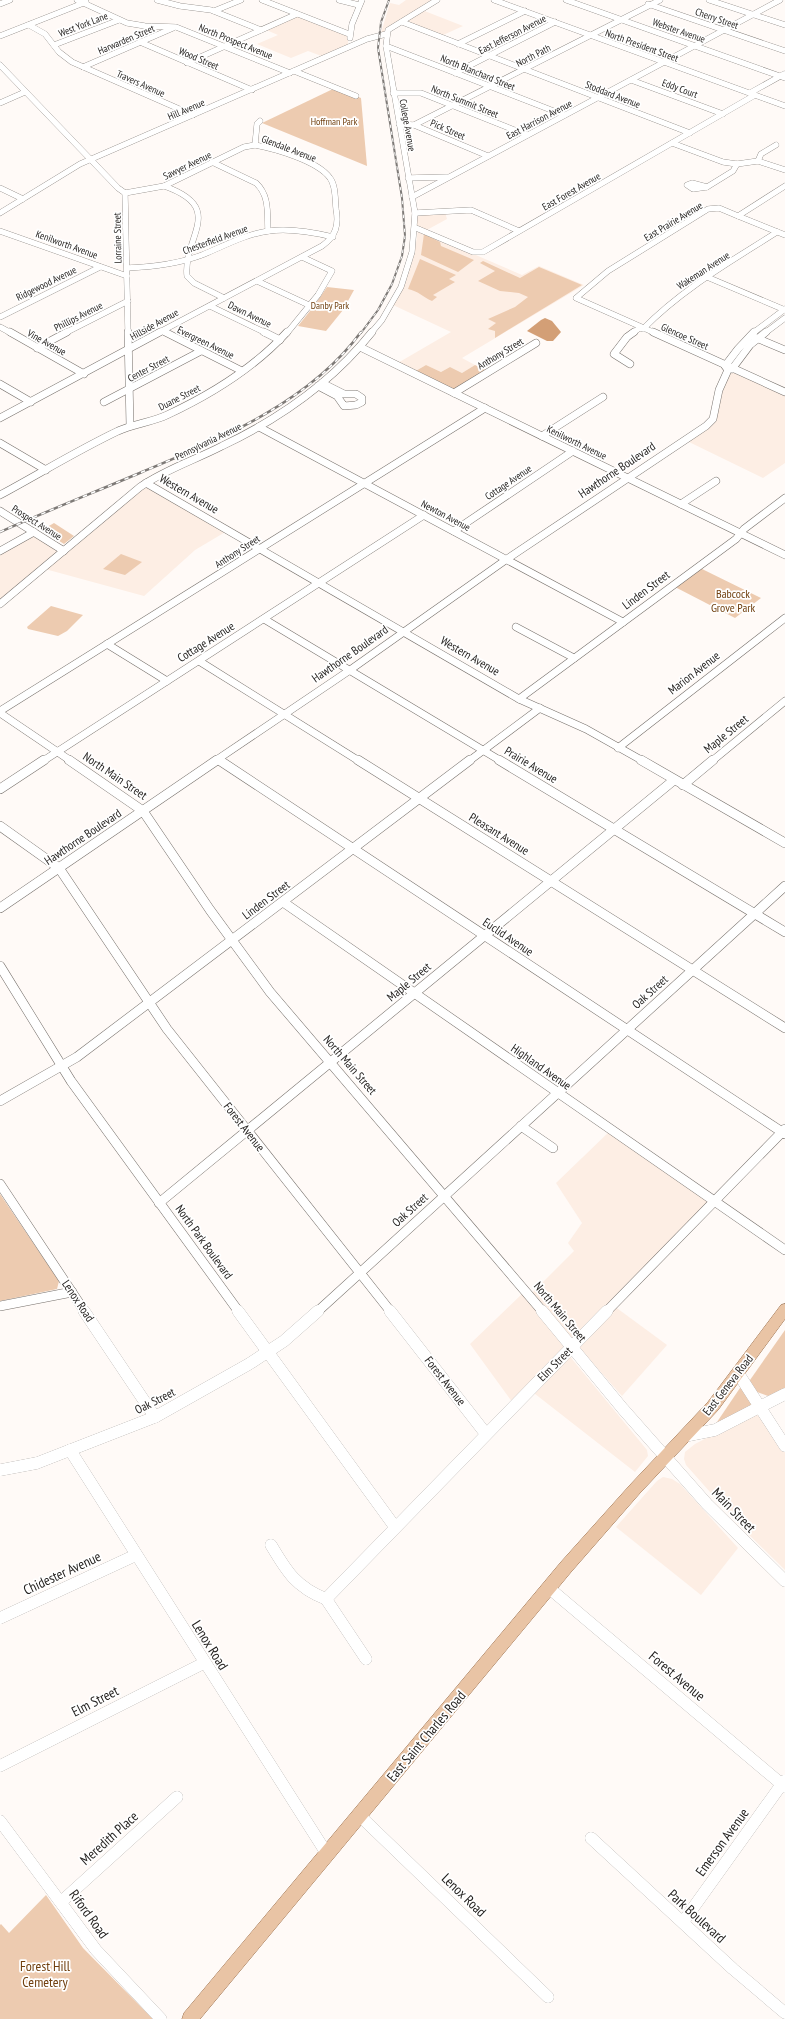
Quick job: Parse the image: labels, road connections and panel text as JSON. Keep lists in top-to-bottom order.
{
  "streets": {
    "main road": ["East Geneva Road", "East Saint Charles Road"],
    "street": [
      "Cherry Street",
      "West York Lane",
      "Webster Avenue",
      "East Jefferson Avenue",
      "Harwarden Street",
      "North Prospect Avenue",
      "North President Street",
      "North Path",
      "Wood Street",
      "North Blanchard Street",
      "Travers Avenue",
      "Eddy Court",
      "Stoddard Avenue",
      "North Summit Street",
      "Hill Avenue",
      "East Harrison Avenue",
      "College Avenue",
      "Pick Street",
      "Glendale Avenue",
      "Sawyer Avenue",
      "East Forest Avenue",
      "East Prairie Avenue",
      "Lorraine Street",
      "Chesterfield Avenue",
      "Kenilworth Avenue",
      "Wakeman Avenue",
      "Ridgewood Avenue",
      "Dawn Avenue",
      "Phillips Avenue",
      "Hillside Avenue",
      "Glencoe Street",
      "Vine Avenue",
      "Evergreen Avenue",
      "Anthony Street",
      "Center Street",
      "Duane Street",
      "Pennsylvania Avenue",
      "Hawthorne Boulevard",
      "Cottage Avenue",
      "Western Avenue",
      "Newton Avenue",
      "Prospect Avenue",
      "Linden Street",
      "Marion Avenue",
      "Maple Street",
      "Prairie Avenue",
      "North Main Street",
      "Pleasant Avenue",
      "Euclid Avenue",
      "Oak Street",
      "Highland Avenue",
      "Forest Avenue",
      "North Park Boulevard",
      "Lenox Road",
      "Elm Street",
      "Main Street",
      "Chidester Avenue",
      "Meredith Place",
      "Emerson Avenue",
      "Riford Road",
      "Park Boulevard"
    ]
  },
  "crossings": [
    ["Cherry Street", "North Path"],
    ["Cherry Street", "East Harrison Avenue"],
    ["West York Lane", "North Prospect Avenue"],
    ["West York Lane", "Travers Avenue"],
    ["Webster Avenue", "North Path"],
    ["Webster Avenue", "East Harrison Avenue"],
    ["East Jefferson Avenue", "North President Street"],
    ["East Jefferson Avenue", "North Blanchard Street"],
    ["East Jefferson Avenue", "Stoddard Avenue"],
    ["Harwarden Street", "North Prospect Avenue"],
    ["Harwarden Street", "Wood Street"],
    ["Harwarden Street", "Travers Avenue"],
    ["North Prospect Avenue", "Hill Avenue"],
    ["North President Street", "North Path"],
    ["North President Street", "East Harrison Avenue"],
    ["North Path", "North Blanchard Street"],
    ["North Path", "Stoddard Avenue"],
    ["North Path", "North Summit Street"],
    ["North Path", "Pick Street"],
    ["Wood Street", "Hill Avenue"],
    ["North Blanchard Street", "East Harrison Avenue"],
    ["North Blanchard Street", "College Avenue"],
    ["Travers Avenue", "Hill Avenue"],
    ["Eddy Court", "East Harrison Avenue"],
    ["Stoddard Avenue", "East Harrison Avenue"],
    ["North Summit Street", "East Harrison Avenue"],
    ["North Summit Street", "College Avenue"],
    ["Hill Avenue", "College Avenue"],
    ["East Harrison Avenue", "College Avenue"],
    ["East Harrison Avenue", "Pick Street"],
    ["College Avenue", "Pick Street"],
    ["College Avenue", "East Forest Avenue"],
    ["College Avenue", "Pennsylvania Avenue"],
    ["Glendale Avenue", "Sawyer Avenue"],
    ["Glendale Avenue", "Chesterfield Avenue"],
    ["Glendale Avenue", "Hillside Avenue"],
    ["Sawyer Avenue", "Lorraine Street"],
    ["Sawyer Avenue", "Chesterfield Avenue"],
    ["East Prairie Avenue", "Glencoe Street"],
    ["Lorraine Street", "Chesterfield Avenue"],
    ["Lorraine Street", "Kenilworth Avenue"],
    ["Lorraine Street", "Phillips Avenue"],
    ["Lorraine Street", "Hillside Avenue"],
    ["Lorraine Street", "Center Street"],
    ["Lorraine Street", "Duane Street"],
    ["Chesterfield Avenue", "Hillside Avenue"],
    ["Kenilworth Avenue", "Ridgewood Avenue"],
    ["Kenilworth Avenue", "Anthony Street"],
    ["Kenilworth Avenue", "Pennsylvania Avenue"],
    ["Kenilworth Avenue", "Hawthorne Boulevard"],
    ["Kenilworth Avenue", "Cottage Avenue"],
    ["Kenilworth Avenue", "Linden Street"],
    ["Wakeman Avenue", "Glencoe Street"],
    ["Dawn Avenue", "Hillside Avenue"],
    ["Dawn Avenue", "Duane Street"],
    ["Phillips Avenue", "Vine Avenue"],
    ["Hillside Avenue", "Vine Avenue"],
    ["Hillside Avenue", "Evergreen Avenue"],
    ["Hillside Avenue", "Duane Street"],
    ["Glencoe Street", "Hawthorne Boulevard"],
    ["Evergreen Avenue", "Center Street"],
    ["Evergreen Avenue", "Duane Street"],
    ["Anthony Street", "Western Avenue"],
    ["Anthony Street", "Newton Avenue"],
    ["Anthony Street", "North Main Street"],
    ["Pennsylvania Avenue", "Western Avenue"],
    ["Pennsylvania Avenue", "Newton Avenue"],
    ["Pennsylvania Avenue", "Prospect Avenue"],
    ["Hawthorne Boulevard", "Western Avenue"],
    ["Hawthorne Boulevard", "Newton Avenue"],
    ["Hawthorne Boulevard", "Prairie Avenue"],
    ["Hawthorne Boulevard", "North Main Street"],
    ["Hawthorne Boulevard", "Pleasant Avenue"],
    ["Hawthorne Boulevard", "Euclid Avenue"],
    ["Hawthorne Boulevard", "Forest Avenue"],
    ["Cottage Avenue", "Western Avenue"],
    ["Cottage Avenue", "Newton Avenue"],
    ["Cottage Avenue", "Prairie Avenue"],
    ["Cottage Avenue", "North Main Street"],
    ["Cottage Avenue", "Pleasant Avenue"],
    ["Western Avenue", "Linden Street"],
    ["Western Avenue", "Marion Avenue"],
    ["Western Avenue", "Maple Street"],
    ["Newton Avenue", "Linden Street"],
    ["Linden Street", "Prairie Avenue"],
    ["Linden Street", "North Main Street"],
    ["Linden Street", "Pleasant Avenue"],
    ["Linden Street", "Euclid Avenue"],
    ["Linden Street", "Highland Avenue"],
    ["Linden Street", "Forest Avenue"],
    ["Linden Street", "North Park Boulevard"],
    ["Maple Street", "Prairie Avenue"],
    ["Maple Street", "North Main Street"],
    ["Maple Street", "Pleasant Avenue"],
    ["Maple Street", "Euclid Avenue"],
    ["Maple Street", "Highland Avenue"],
    ["Maple Street", "Forest Avenue"],
    ["Maple Street", "North Park Boulevard"],
    ["Prairie Avenue", "Oak Street"],
    ["North Main Street", "Oak Street"],
    ["North Main Street", "Elm Street"],
    ["North Main Street", "East Geneva Road"],
    ["North Main Street", "Main Street"],
    ["North Main Street", "East Saint Charles Road"],
    ["Pleasant Avenue", "Oak Street"],
    ["Euclid Avenue", "Oak Street"],
    ["Euclid Avenue", "Elm Street"],
    ["Oak Street", "Highland Avenue"],
    ["Oak Street", "Forest Avenue"],
    ["Oak Street", "North Park Boulevard"],
    ["Oak Street", "Lenox Road"],
    ["Highland Avenue", "Elm Street"],
    ["Forest Avenue", "Elm Street"],
    ["Forest Avenue", "East Saint Charles Road"],
    ["Forest Avenue", "Emerson Avenue"],
    ["North Park Boulevard", "Elm Street"],
    ["Lenox Road", "Elm Street"],
    ["Lenox Road", "Chidester Avenue"],
    ["Lenox Road", "East Saint Charles Road"],
    ["East Geneva Road", "Main Street"],
    ["East Geneva Road", "East Saint Charles Road"],
    ["Main Street", "East Saint Charles Road"],
    ["Meredith Place", "Riford Road"],
    ["Emerson Avenue", "Park Boulevard"]
  ],
  "parks": [
    "Hoffman Park",
    "Danby Park",
    "Babcock Grove Park",
    "Forest Hill Cemetery"
  ]
}
